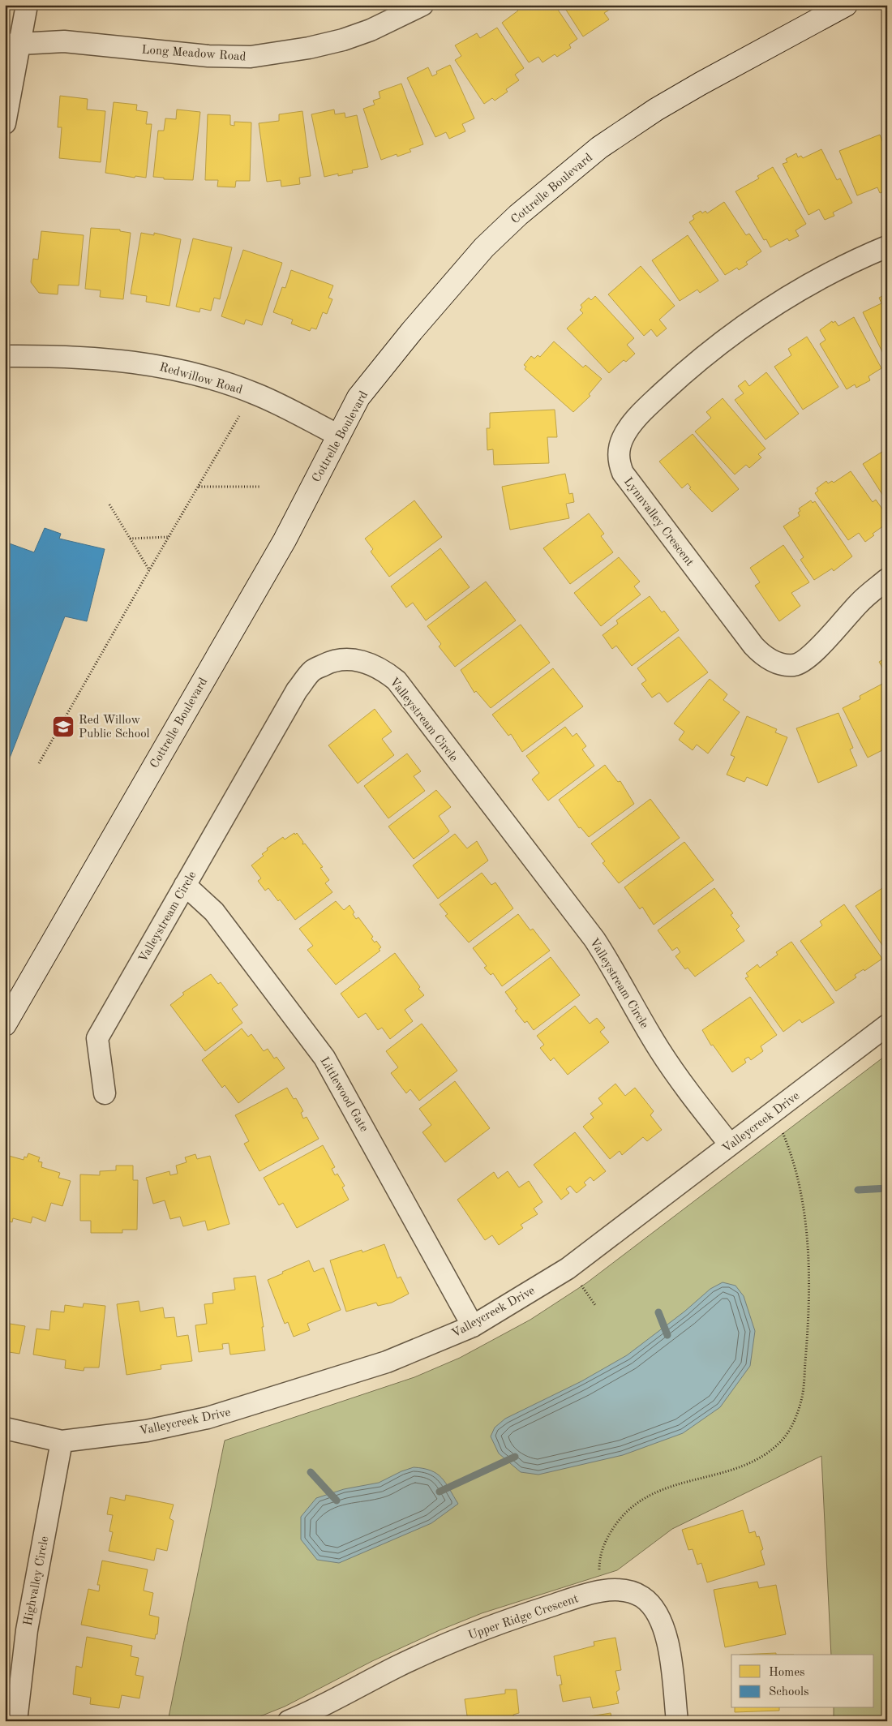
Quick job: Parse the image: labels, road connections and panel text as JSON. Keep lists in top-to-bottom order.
{
  "streets": {
    "main road": ["Cottrelle Boulevard"],
    "street": [
      "Long Meadow Road",
      "Redwillow Road",
      "Lynnvalley Crescent",
      "Valleystream Circle",
      "Littlewood Gate",
      "Valleycreek Drive",
      "Highvalley Circle",
      "Upper Ridge Crescent"
    ]
  },
  "crossings": [
    ["Cottrelle Boulevard", "Redwillow Road"],
    ["Valleystream Circle", "Littlewood Gate"],
    ["Valleystream Circle", "Valleycreek Drive"],
    ["Littlewood Gate", "Valleycreek Drive"],
    ["Valleycreek Drive", "Highvalley Circle"]
  ],
  "places": {
    "school or university": ["Red Willow Public School"]
  },
  "legend": ["Homes", "Schools"]
}
